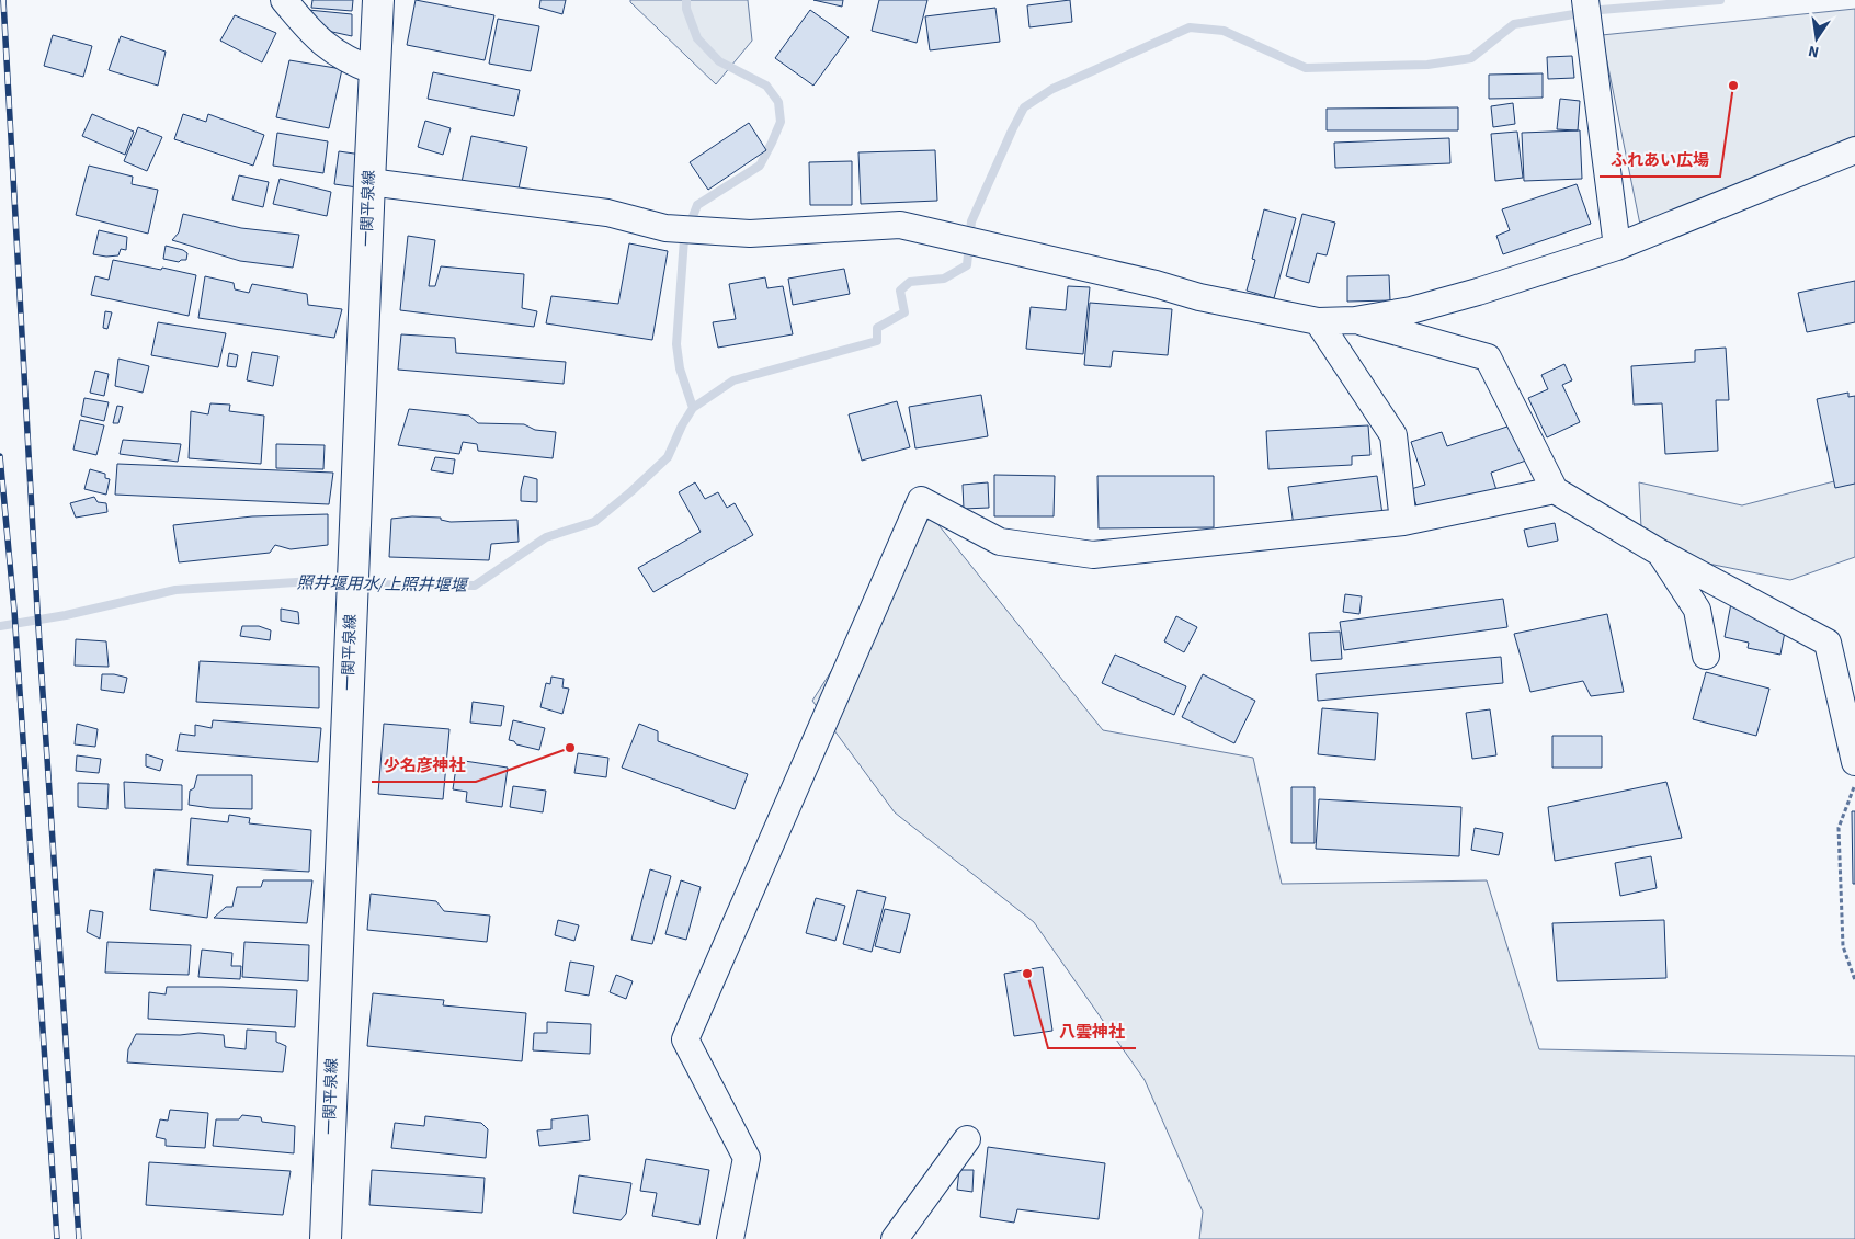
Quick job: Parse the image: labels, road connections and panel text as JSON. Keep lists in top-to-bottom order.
{
  "streets": {
    "main road": ["一関平泉線"]
  },
  "water": ["照井堰用水/上照井堰堰"],
  "places": ["ふれあい広場", "少名彦神社", "八雲神社"],
  "north": "bottom"
}
